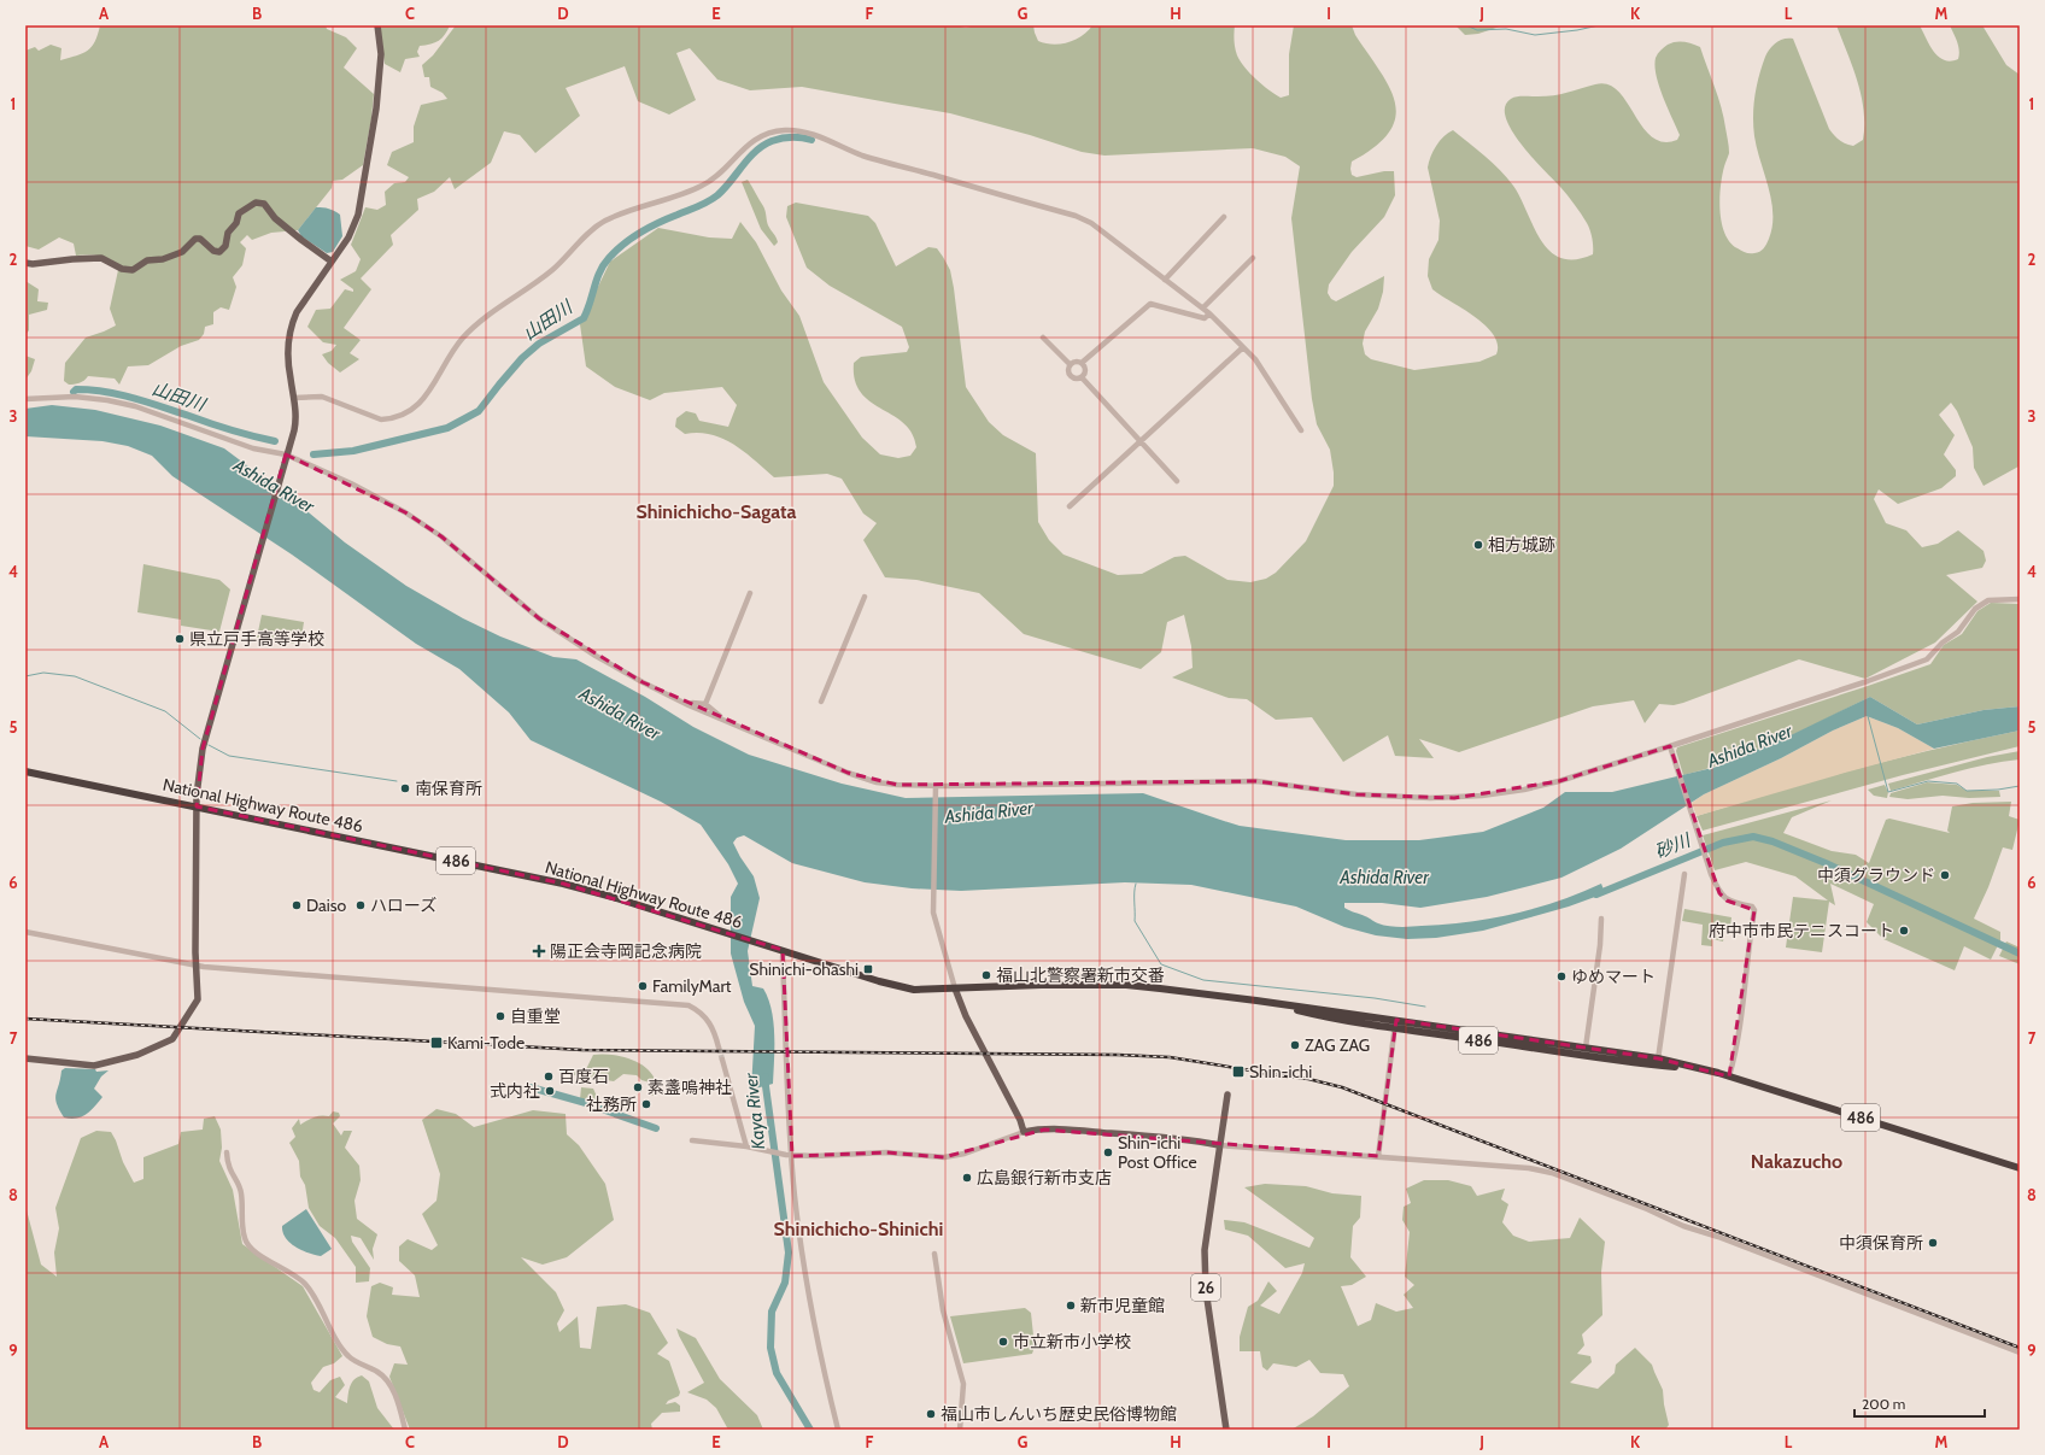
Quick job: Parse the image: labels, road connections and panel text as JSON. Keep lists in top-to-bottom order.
{
  "streets": {
    "highway": ["National Highway Route 486", "486"],
    "main road": ["26"]
  },
  "districts": ["Shinichicho-Sagata", "Nakazucho", "Shinichicho-Shinichi"],
  "water": [
    "山田川",
    "Ashida River",
    "砂川",
    "Kaya River"
  ],
  "places": {
    "other": [
      "相方城跡",
      "県立戸手高等学校",
      "南保育所",
      "中須グラウンド",
      "Daiso",
      "ハローズ",
      "府中市市民テニスコート",
      "福山北警察署新市交番",
      "ゆめマート",
      "FamilyMart",
      "自重堂",
      "ZAG ZAG",
      "百度石",
      "素盞嗚神社",
      "式内社",
      "社務所",
      "Shin-ichi Post Office",
      "広島銀行新市支店",
      "中須保育所",
      "新市児童館",
      "市立新市小学校",
      "福山市しんいち歴史民俗博物館"
    ],
    "health": ["陽正会寺岡記念病院"],
    "transit": ["Shinichi-ohashi", "Kami-Tode", "Shin-ichi"]
  },
  "scale_bar": "200 m",
  "grid": {
    "columns": [
      "A",
      "B",
      "C",
      "D",
      "E",
      "F",
      "G",
      "H",
      "I",
      "J",
      "K",
      "L",
      "M"
    ],
    "rows": [
      "1",
      "2",
      "3",
      "4",
      "5",
      "6",
      "7",
      "8",
      "9"
    ]
  }
}
